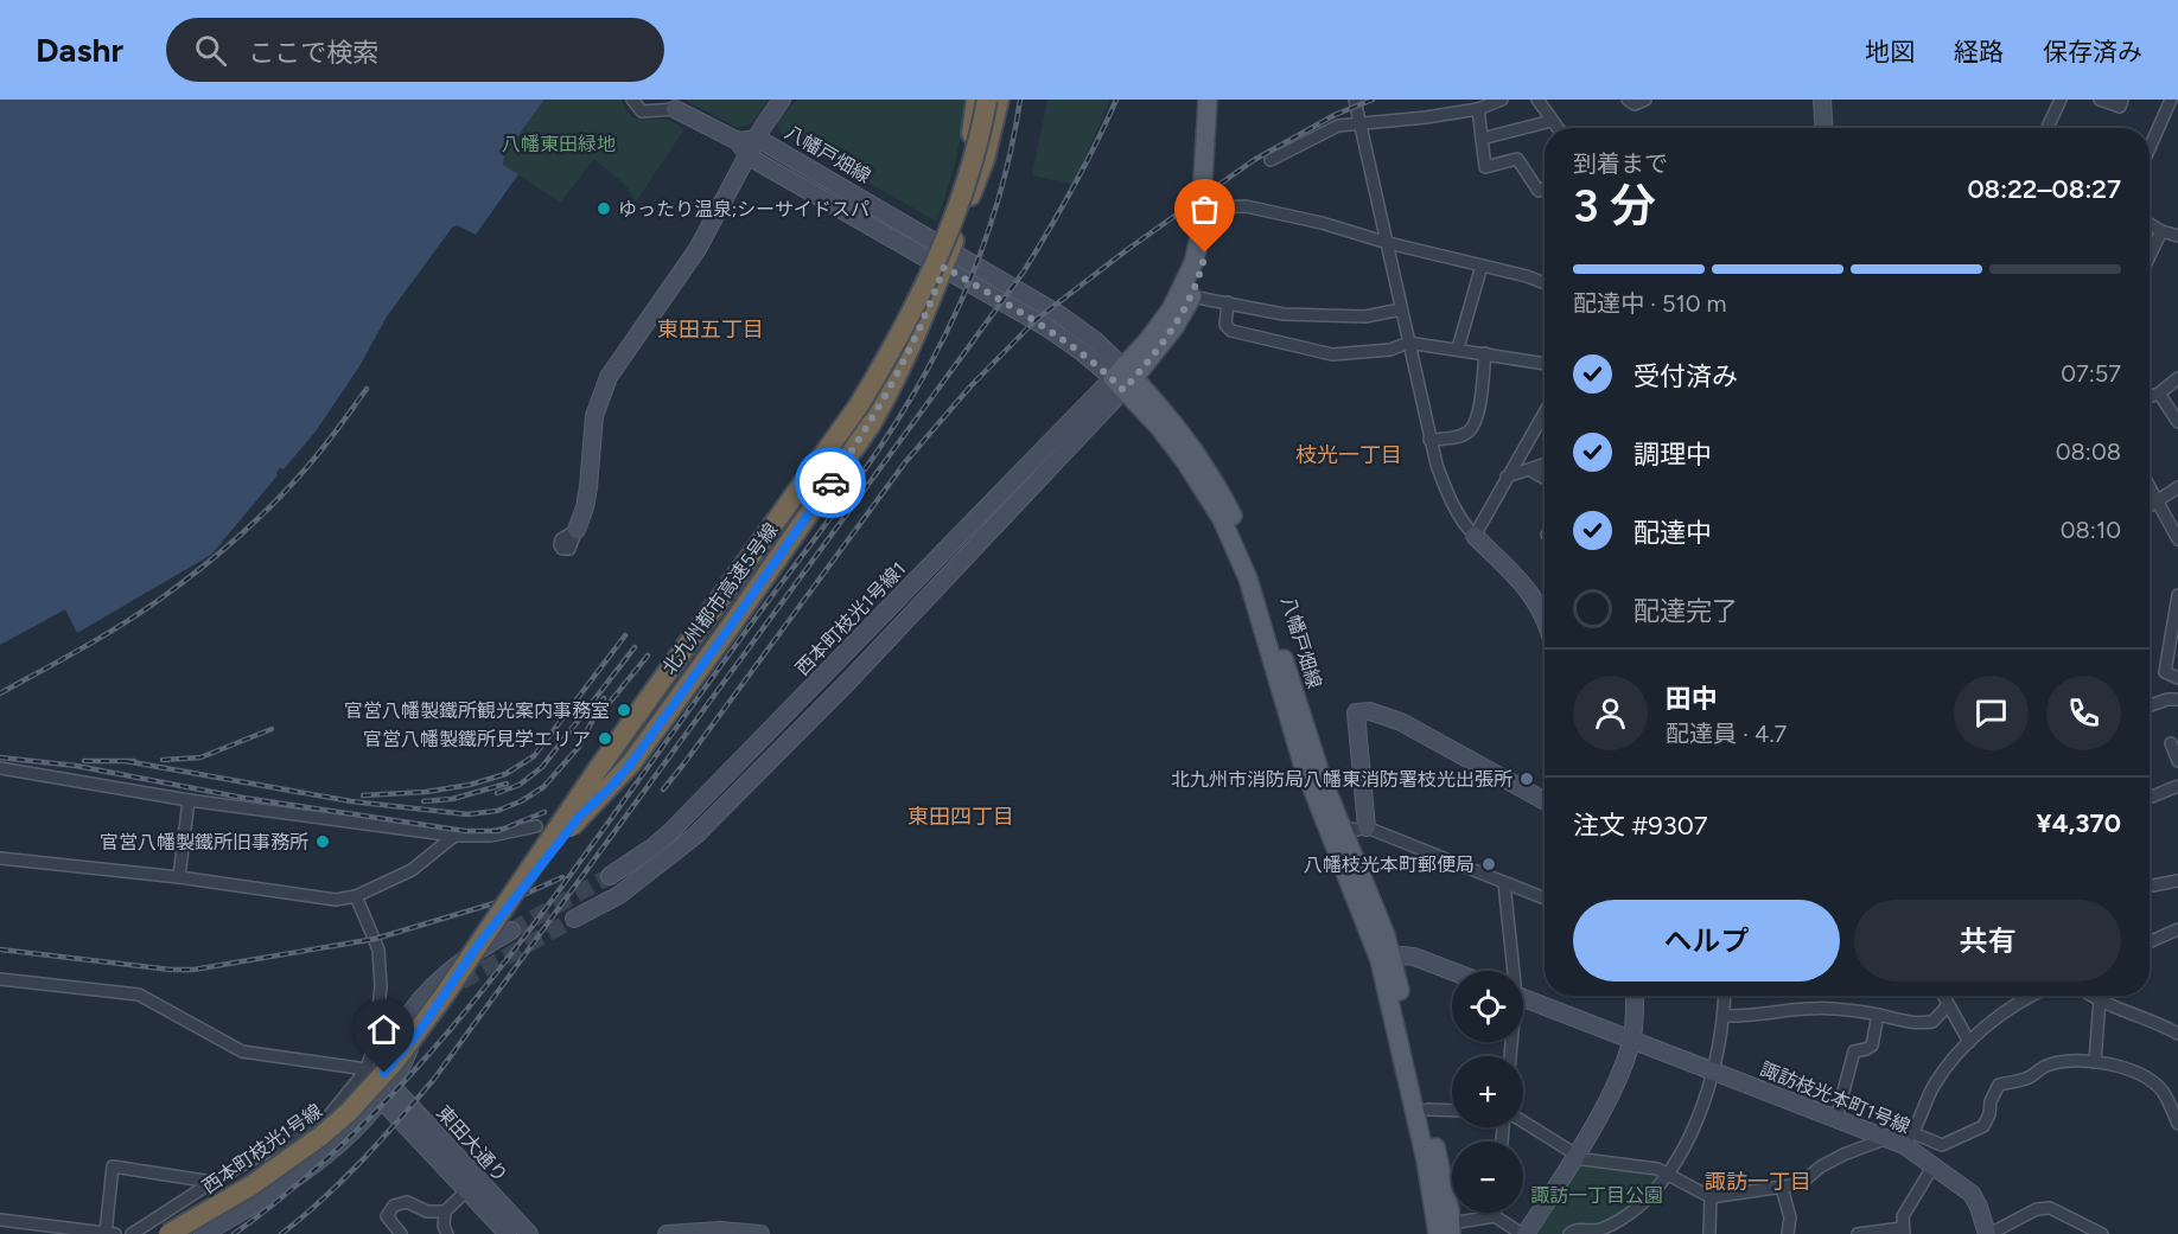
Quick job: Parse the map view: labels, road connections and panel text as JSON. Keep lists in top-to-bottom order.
{
  "streets": {
    "highway": ["北九州都市高速5号線"],
    "main road": ["八幡戸畑線"],
    "street": [
      "西本町枝光1号線1",
      "諏訪枝光本町1号線",
      "東田大通り",
      "西本町枝光1号線"
    ]
  },
  "crossings": [
    ["八幡戸畑線", "西本町枝光1号線1"],
    ["北九州都市高速5号線", "西本町枝光1号線"],
    ["東田大通り", "西本町枝光1号線"]
  ],
  "districts": [
    "東田五丁目",
    "枝光一丁目",
    "東田四丁目",
    "諏訪一丁目"
  ],
  "parks": ["八幡東田緑地", "諏訪一丁目公園"],
  "places": [
    "ゆったり温泉;シーサイドスパ",
    "官営八幡製鐵所観光案内事務室",
    "官営八幡製鐵所見学エリア",
    "北九州市消防局八幡東消防署枝光出張所",
    "官営八幡製鐵所旧事務所",
    "八幡枝光本町郵便局"
  ],
  "page": {
    "header": "Dashr",
    "search": "ここで検索",
    "nav": ["地図", "経路", "保存済み"],
    "heading": ["3 分", "到着まで", "08:22–08:27"],
    "panel": [
      "田中",
      "配達員 · 4.7",
      "注文 #9307",
      "¥4,370"
    ],
    "bar": "配達中 · 510 m",
    "list": [
      ["受付済み", "07:57"],
      ["調理中", "08:08"],
      ["配達中", "08:10"],
      "配達完了"
    ],
    "buttons": ["ヘルプ", "共有"],
    "map_buttons": ["+", "−"]
  }
}
